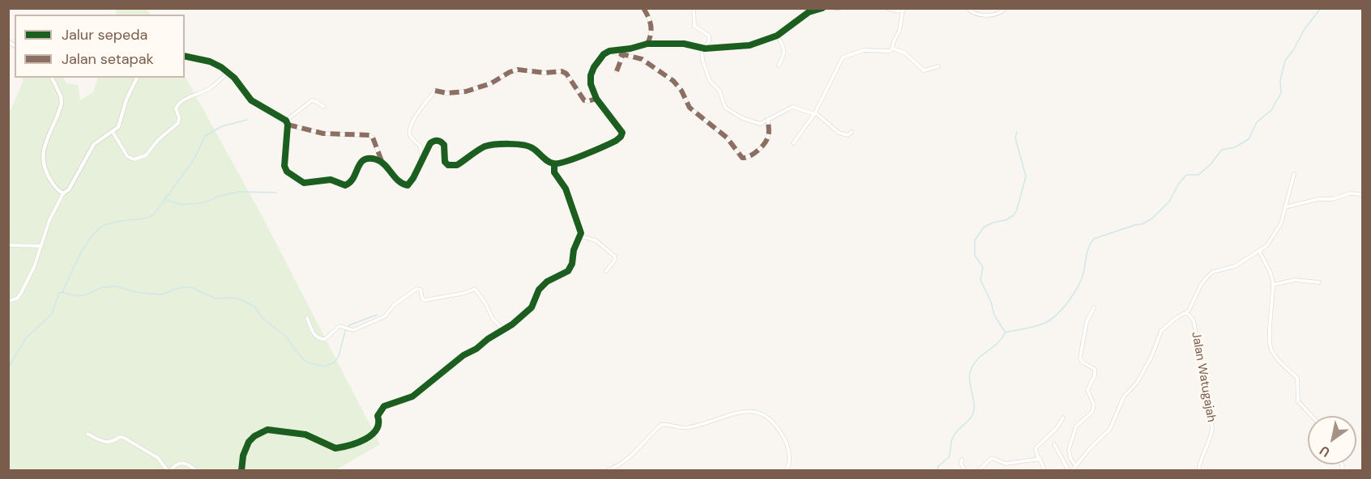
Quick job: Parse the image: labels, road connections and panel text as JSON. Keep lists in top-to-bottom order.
{
  "streets": {
    "street": ["Jalan Watugajah"]
  },
  "legend": ["Jalur sepeda", "Jalan setapak"],
  "north": "bottom left"
}
